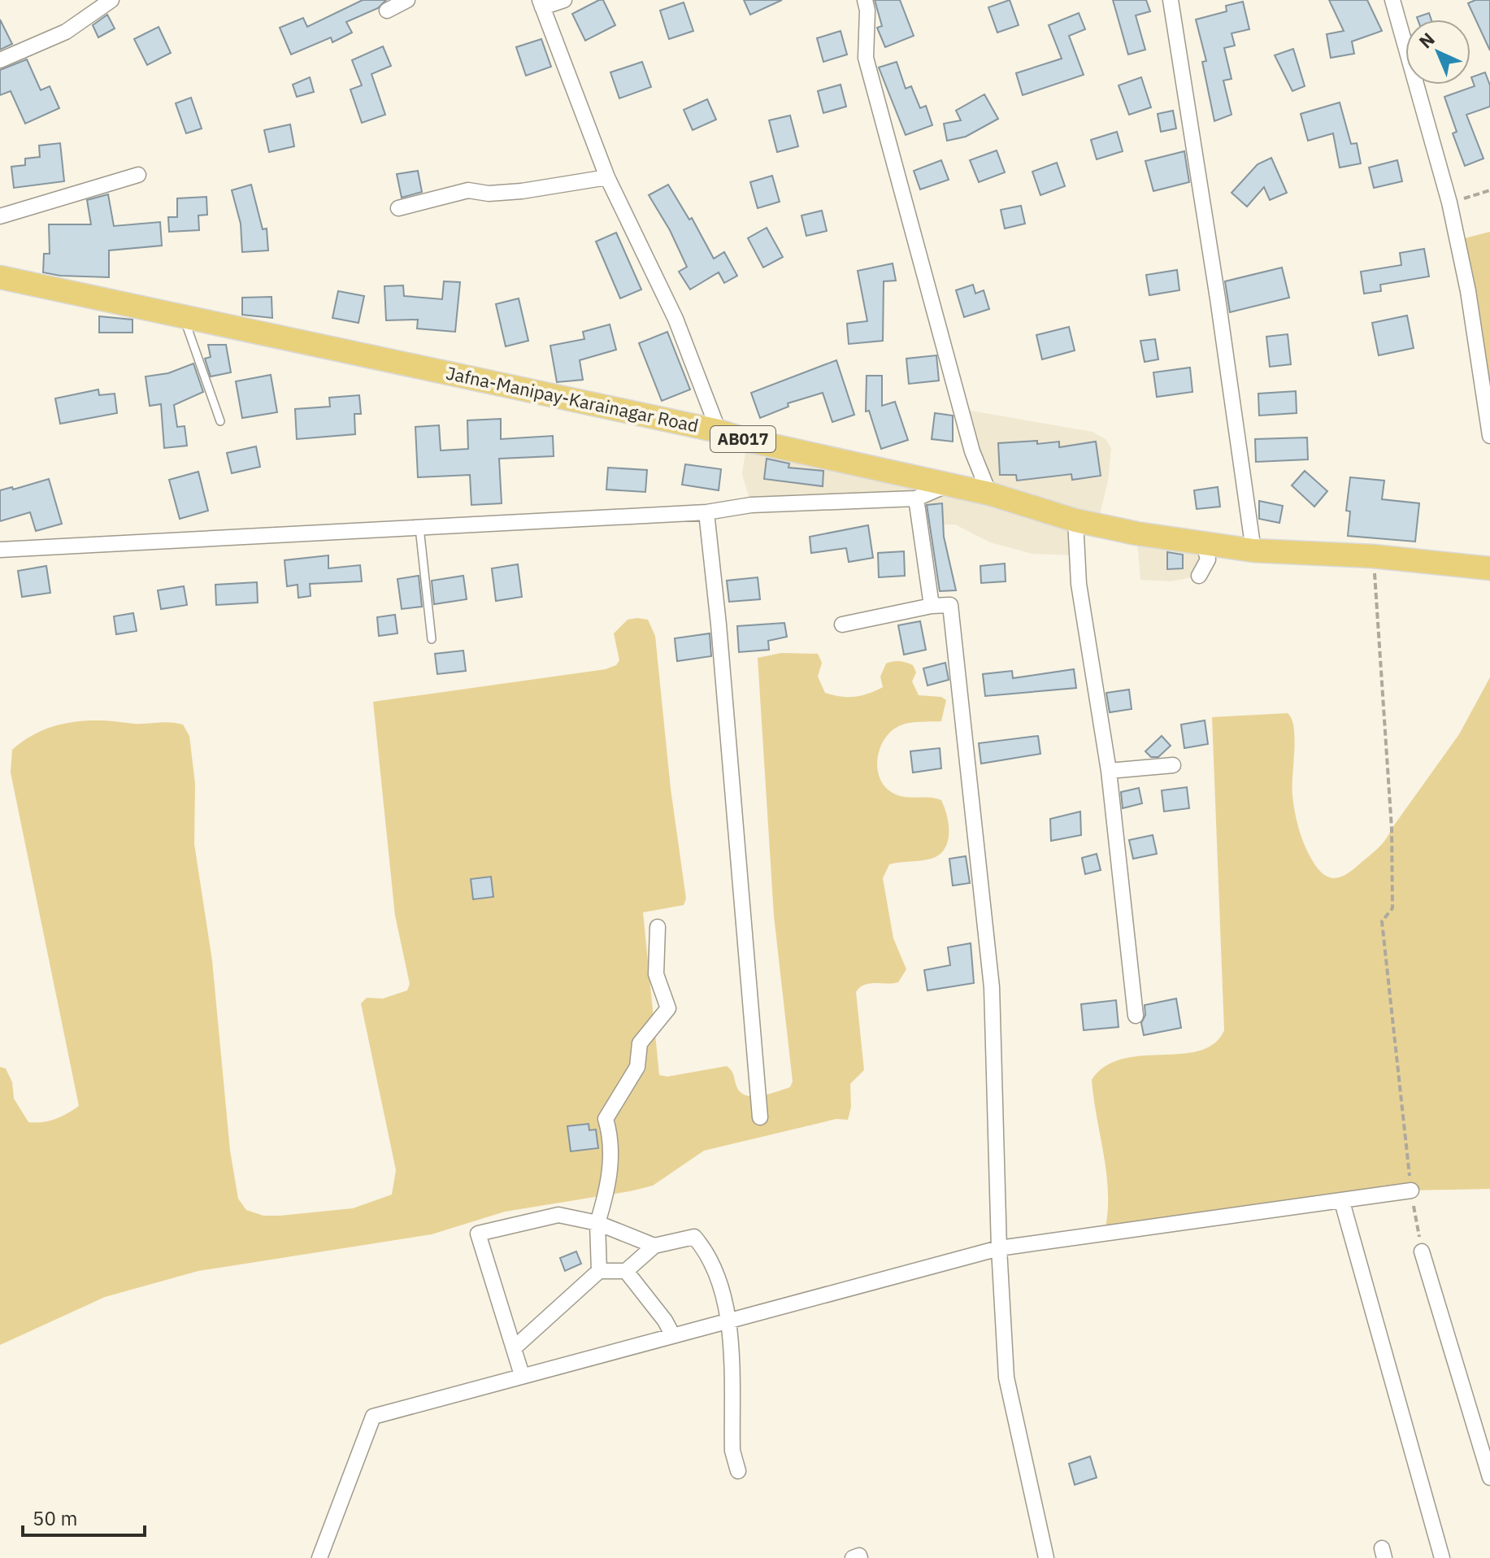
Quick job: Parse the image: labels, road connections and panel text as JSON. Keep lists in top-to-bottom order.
{
  "streets": {
    "main road": ["Jafna-Manipay-Karainagar Road", "AB017"]
  },
  "scale_bar": "50 m",
  "north": "top left"
}
